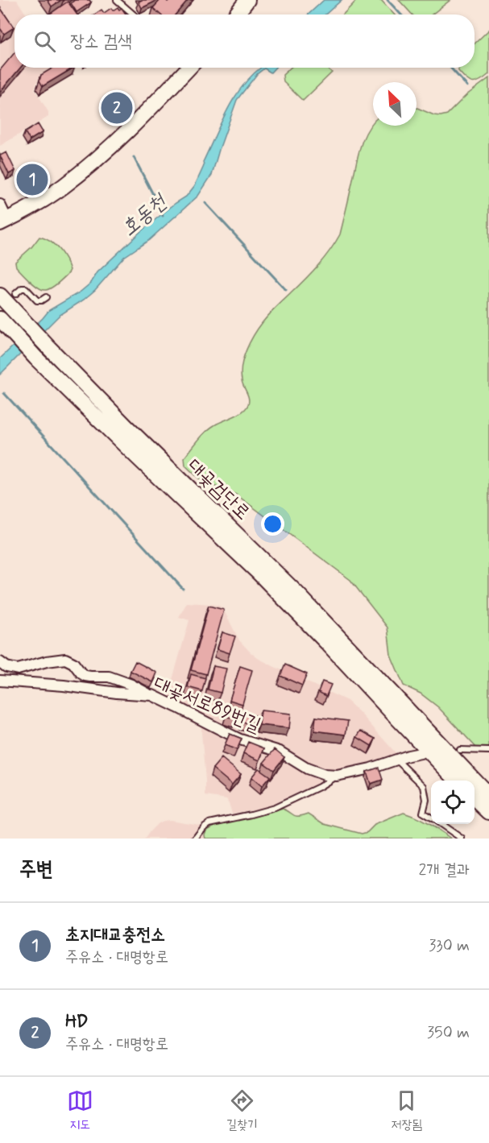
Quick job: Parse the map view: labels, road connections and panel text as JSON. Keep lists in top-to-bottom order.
{
  "streets": {
    "main road": ["대곶검단로"],
    "street": ["대곶서로89번길"]
  },
  "water": ["호동천"],
  "north": "top left",
  "page": {
    "search": "장소 검색",
    "pins": ["2", "1"],
    "heading": ["주변", "2개 결과"],
    "list": [
      {
        "mark": "1",
        "name": "초지대교충전소",
        "note": "주유소 · 대명항로",
        "value": "330 m"
      },
      {
        "mark": "2",
        "name": "HD",
        "note": "주유소 · 대명항로",
        "value": "350 m"
      }
    ],
    "nav": ["지도", "길찾기", "저장됨"]
  }
}
